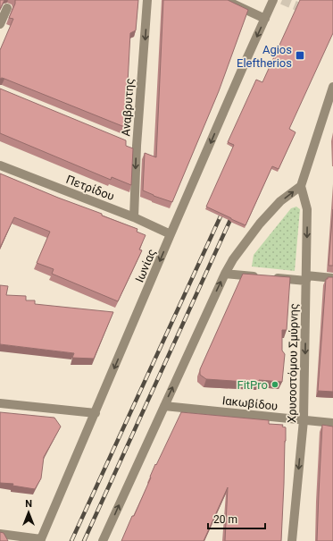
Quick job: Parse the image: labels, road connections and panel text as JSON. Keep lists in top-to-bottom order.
{
  "streets": {
    "street": [
      "Αναβρυτης",
      "Πετρίδου",
      "Ιωνίας",
      "Χρυσοστόμου Σμύρνης",
      "Ιακωβίδου"
    ]
  },
  "crossings": [
    ["Αναβρυτης", "Πετρίδου"],
    ["Πετρίδου", "Ιωνίας"],
    ["Χρυσοστόμου Σμύρνης", "Ιακωβίδου"]
  ],
  "one_way": ["Αναβρυτης", "Χρυσοστόμου Σμύρνης"],
  "places": {
    "transit": ["Agios Eleftherios"],
    "other": ["FitPro"]
  },
  "scale_bar": "20 m",
  "north": "top"
}
